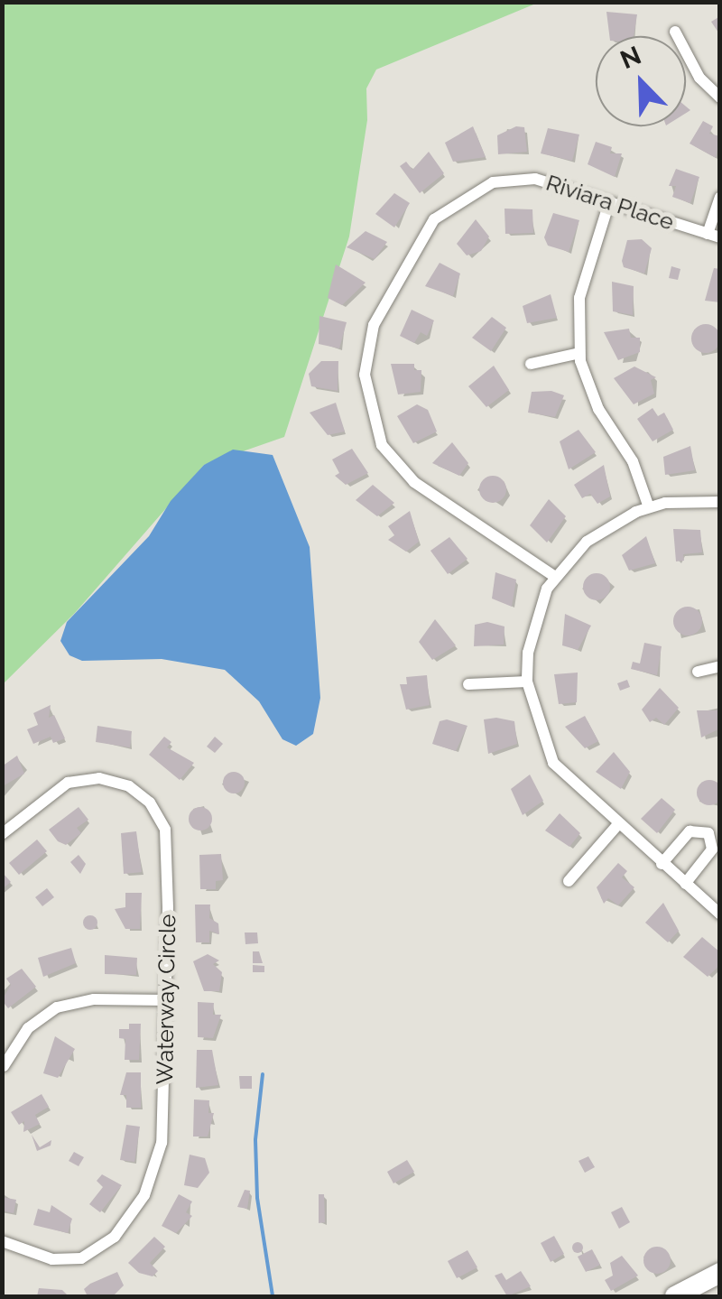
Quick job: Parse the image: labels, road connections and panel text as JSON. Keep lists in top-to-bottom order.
{
  "streets": {
    "street": ["Riviara Place", "Waterway Circle"]
  },
  "north": "top left"
}
